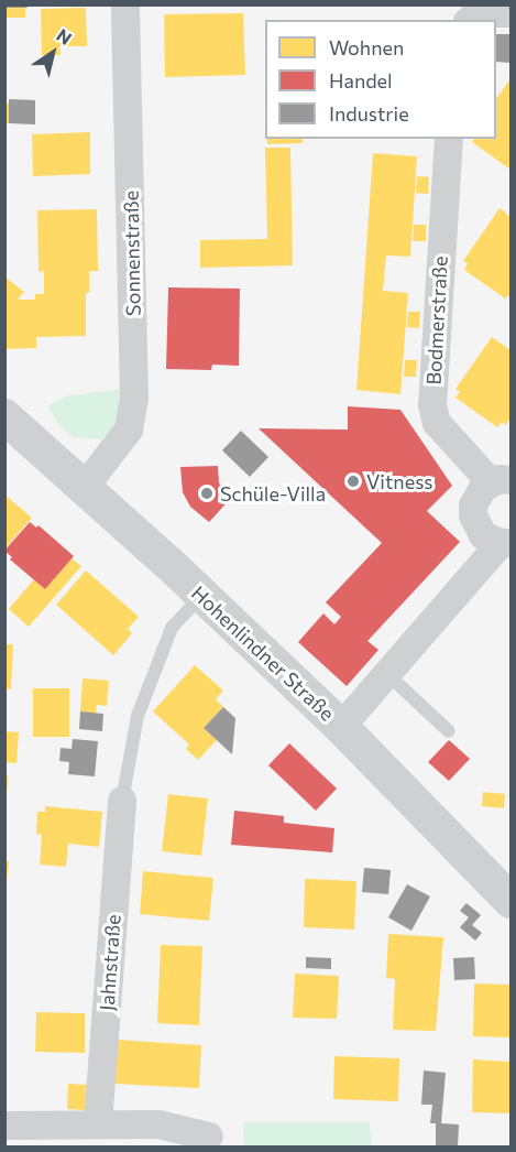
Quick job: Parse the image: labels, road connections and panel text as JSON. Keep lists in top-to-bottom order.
{
  "streets": {
    "street": [
      "Sonnenstraße",
      "Bodmerstraße",
      "Hohenlindner Straße",
      "Jahnstraße"
    ]
  },
  "crossings": [
    ["Sonnenstraße", "Hohenlindner Straße"],
    ["Bodmerstraße", "Hohenlindner Straße"]
  ],
  "places": ["Vitness", "Schüle-Villa"],
  "legend": ["Wohnen", "Handel", "Industrie"],
  "north": "top right"
}
